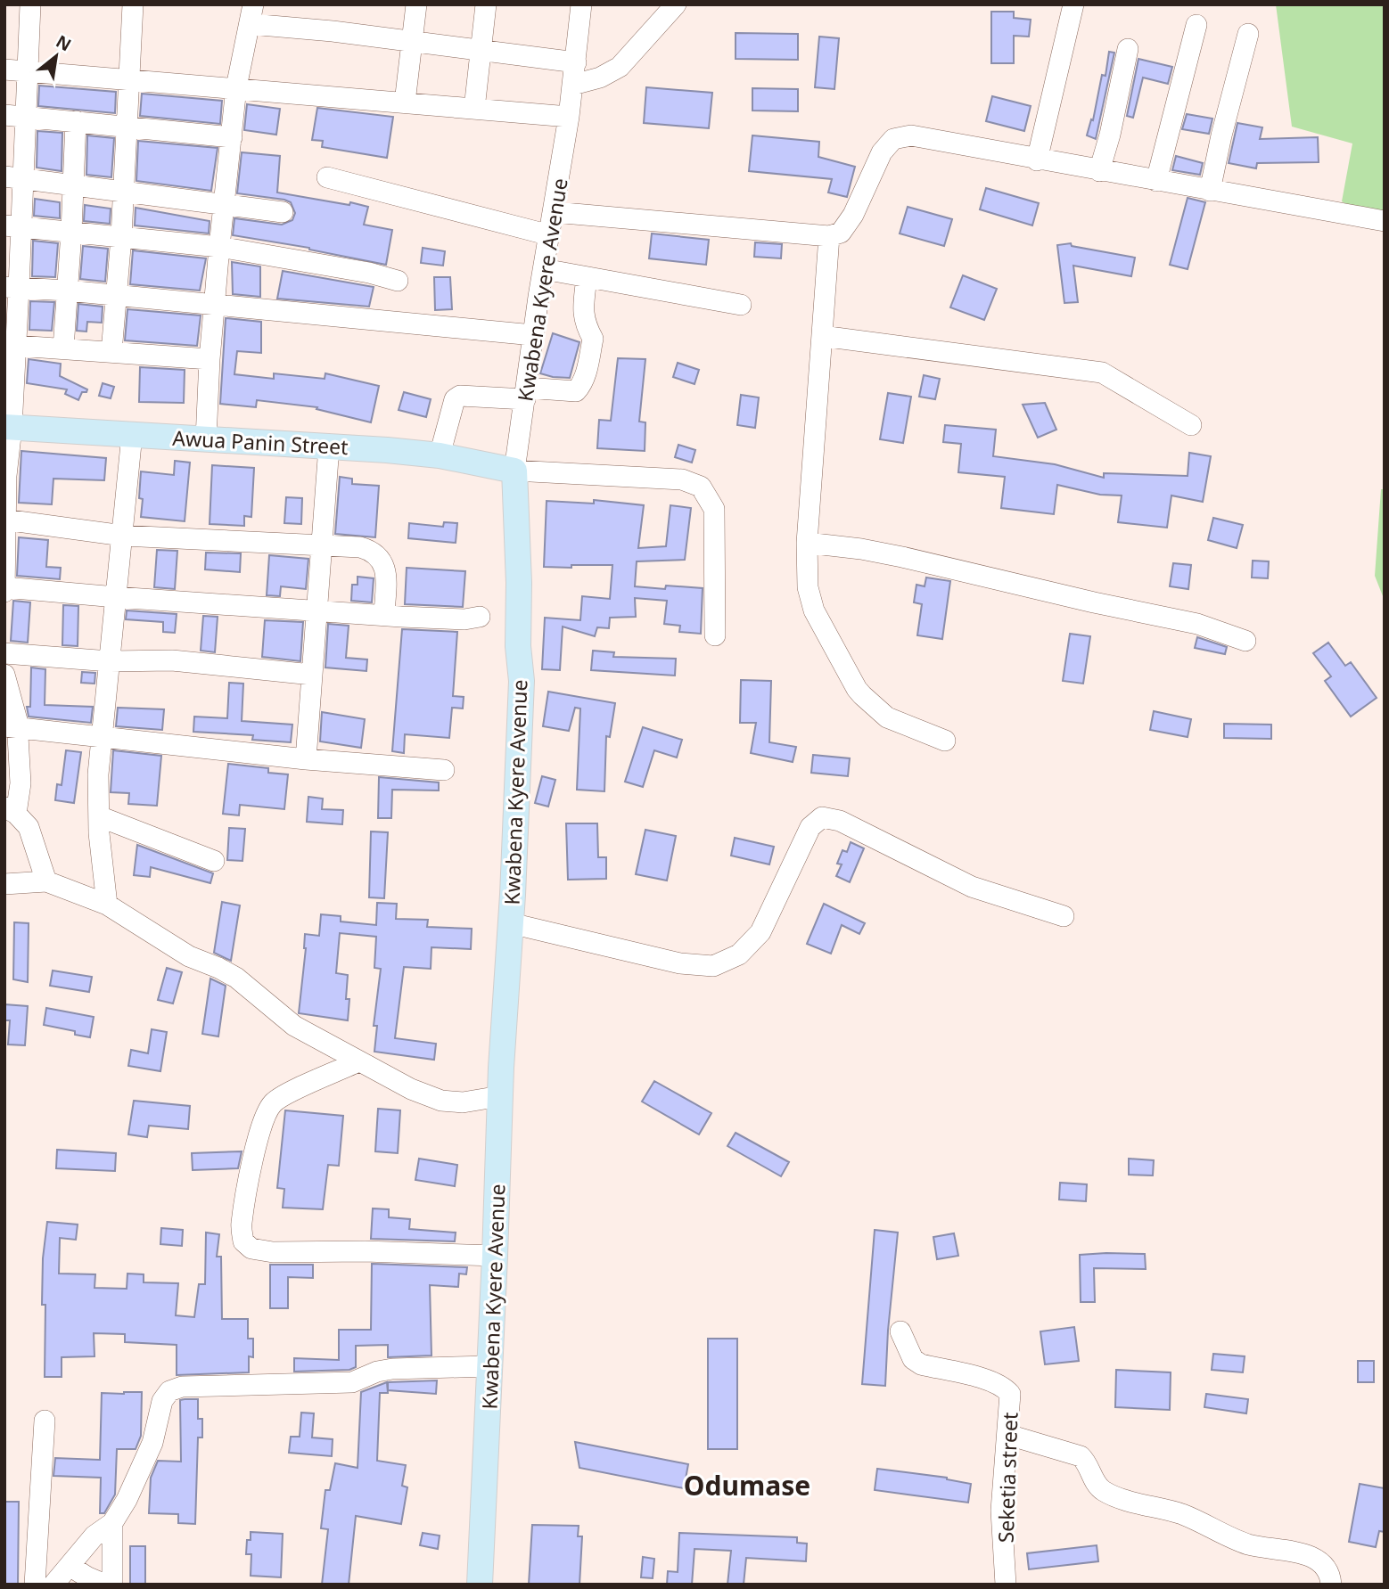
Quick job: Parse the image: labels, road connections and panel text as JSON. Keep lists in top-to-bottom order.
{
  "streets": {
    "main road": ["Kwabena Kyere Avenue", "Awua Panin Street"],
    "street": ["Seketia street"]
  },
  "crossings": [
    ["Kwabena Kyere Avenue", "Awua Panin Street"]
  ],
  "districts": ["Odumase"],
  "north": "top right"
}
